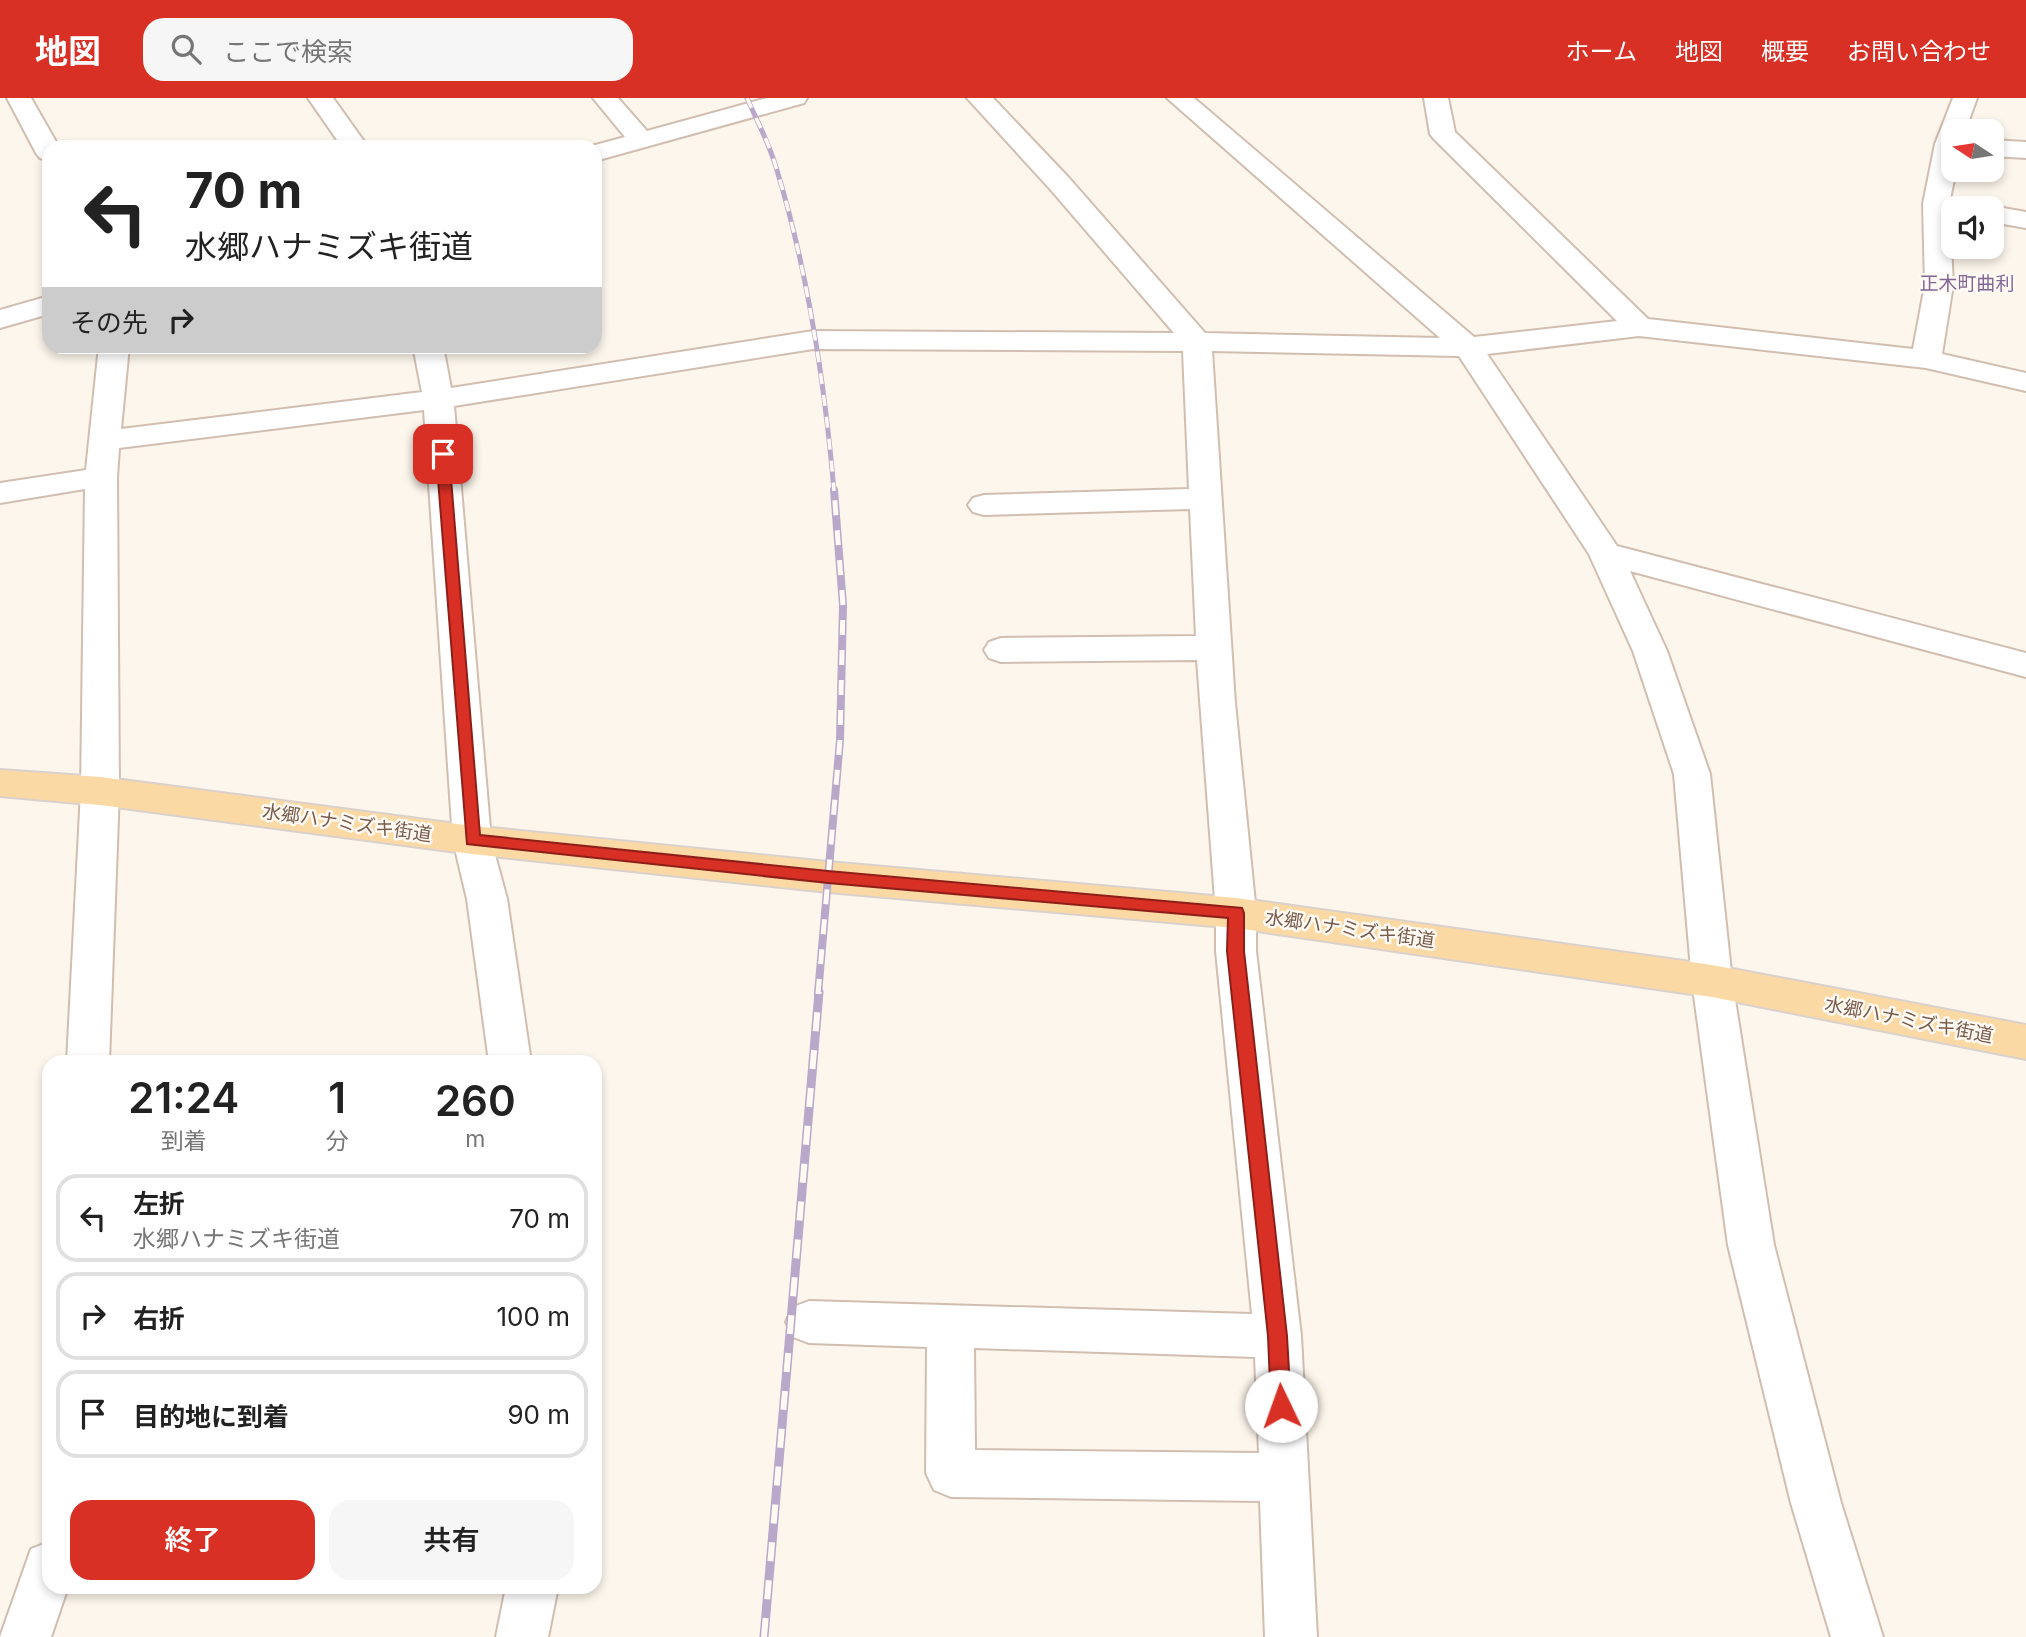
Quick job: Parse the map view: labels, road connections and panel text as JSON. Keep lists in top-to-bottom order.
{
  "streets": {
    "main road": ["水郷ハナミズキ街道"]
  },
  "districts": ["正木町曲利"],
  "north": "left",
  "page": {
    "header": "地図",
    "search": "ここで検索",
    "nav": [
      "ホーム",
      "地図",
      "概要",
      "お問い合わせ"
    ],
    "turn": ["70 m", "水郷ハナミズキ街道"],
    "then": "その先",
    "eta": [
      "21:24",
      "到着",
      "1",
      "分",
      "260",
      "m"
    ],
    "list": [
      {
        "name": "左折",
        "note": "水郷ハナミズキ街道",
        "value": "70 m"
      },
      {
        "name": "右折",
        "value": "100 m"
      },
      {
        "name": "目的地に到着",
        "value": "90 m"
      }
    ],
    "buttons": ["終了", "共有"]
  }
}
